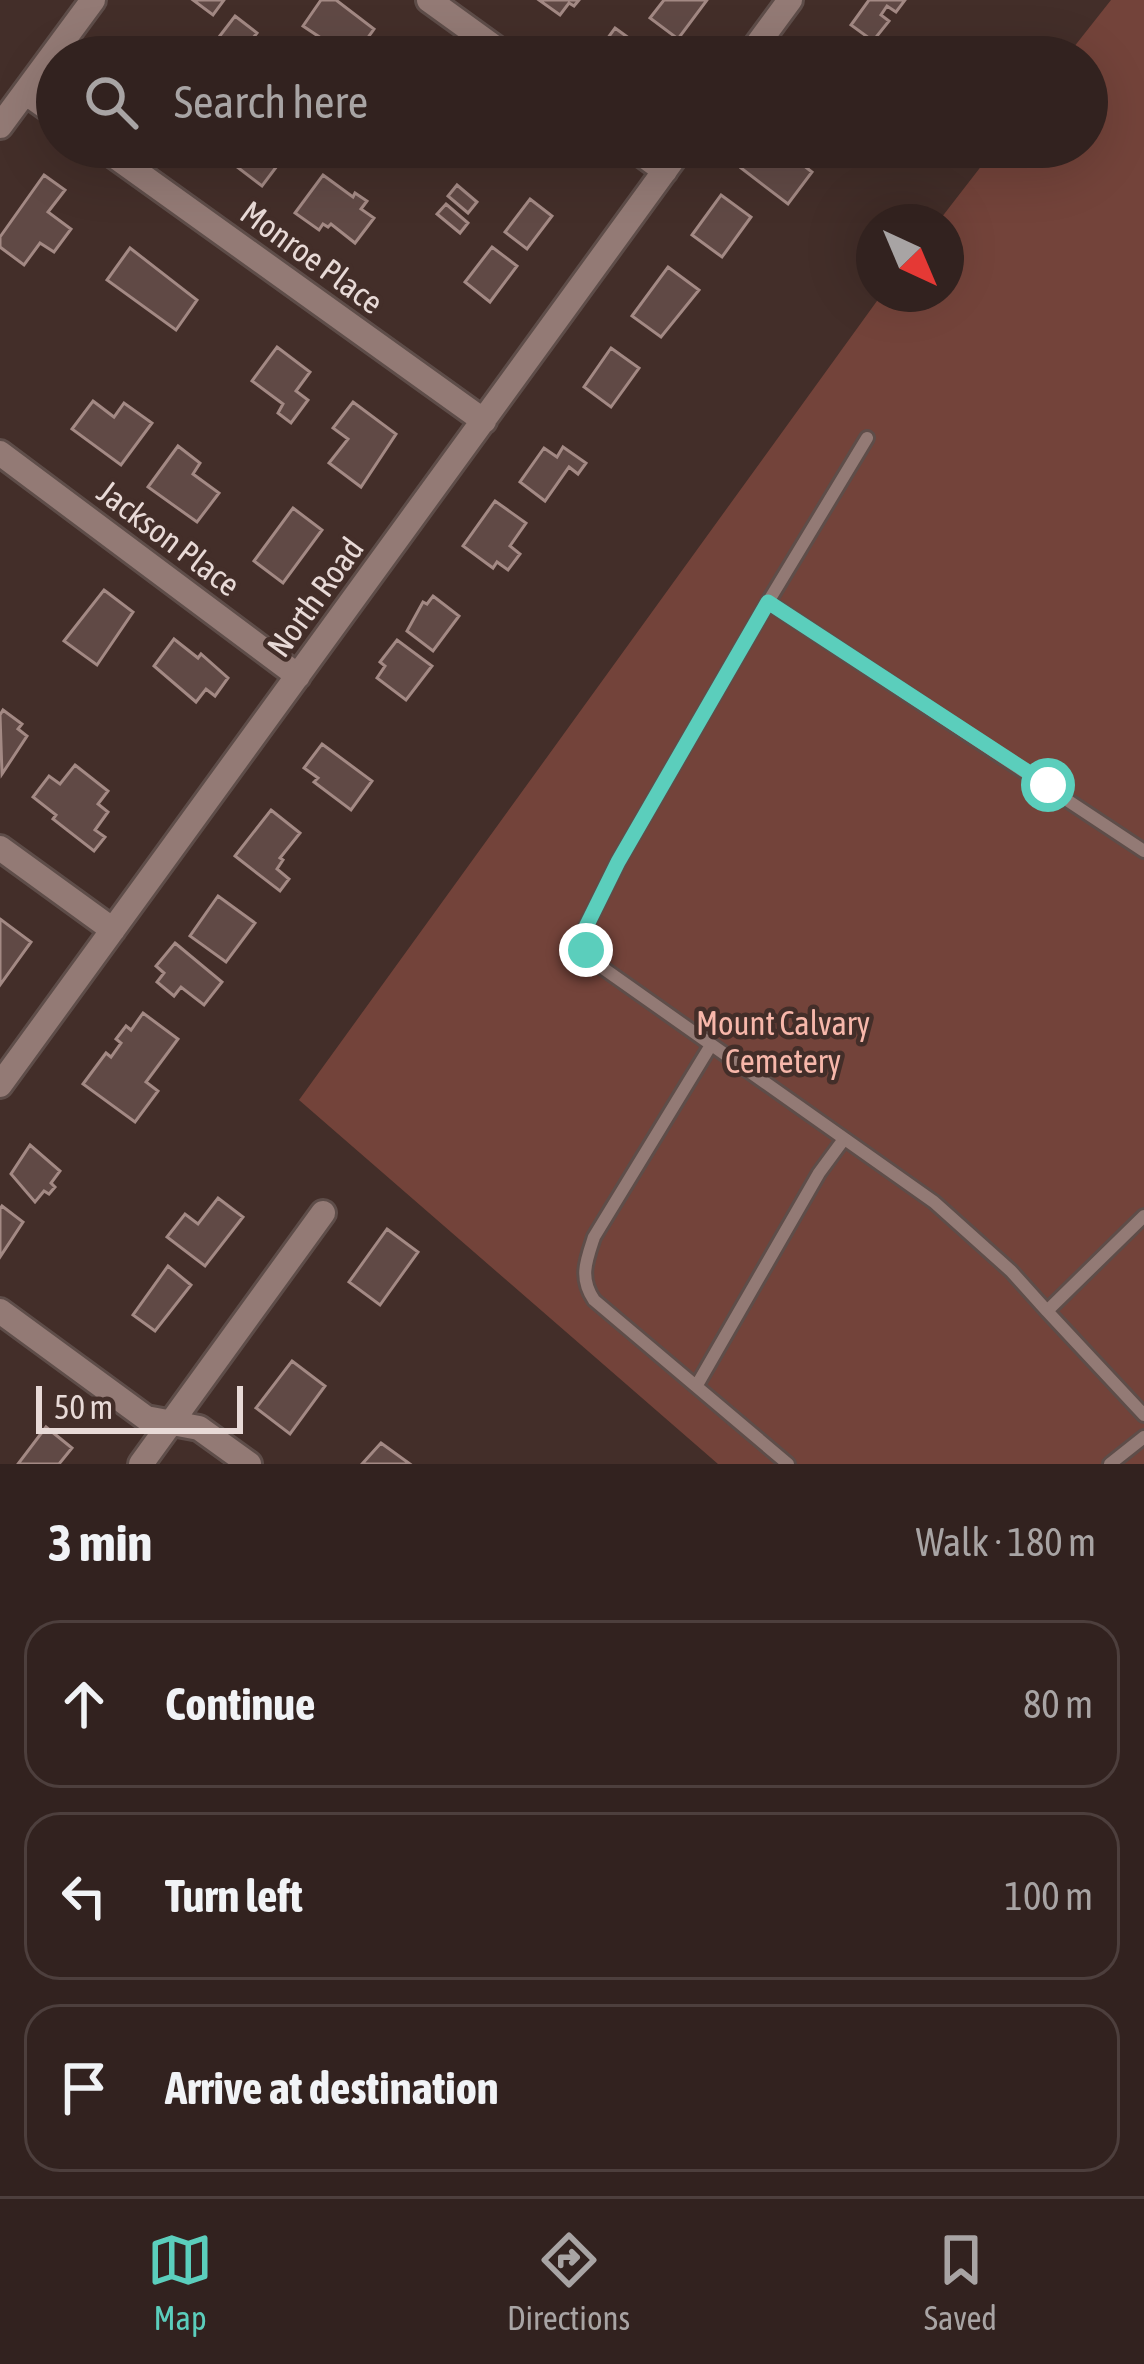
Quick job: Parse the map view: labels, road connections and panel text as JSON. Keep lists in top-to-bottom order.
{
  "streets": {
    "street": ["Monroe Place", "Jackson Place", "North Road"]
  },
  "crossings": [
    ["Monroe Place", "North Road"],
    ["Jackson Place", "North Road"]
  ],
  "parks": ["Mount Calvary Cemetery"],
  "scale_bar": "50 m",
  "north": "bottom right",
  "page": {
    "search": "Search here",
    "scale": "50 m",
    "heading": ["3 min", "Walk · 180 m"],
    "list": [
      ["Continue", "80 m"],
      ["Turn left", "100 m"],
      "Arrive at destination"
    ],
    "nav": ["Map", "Directions", "Saved"]
  }
}
